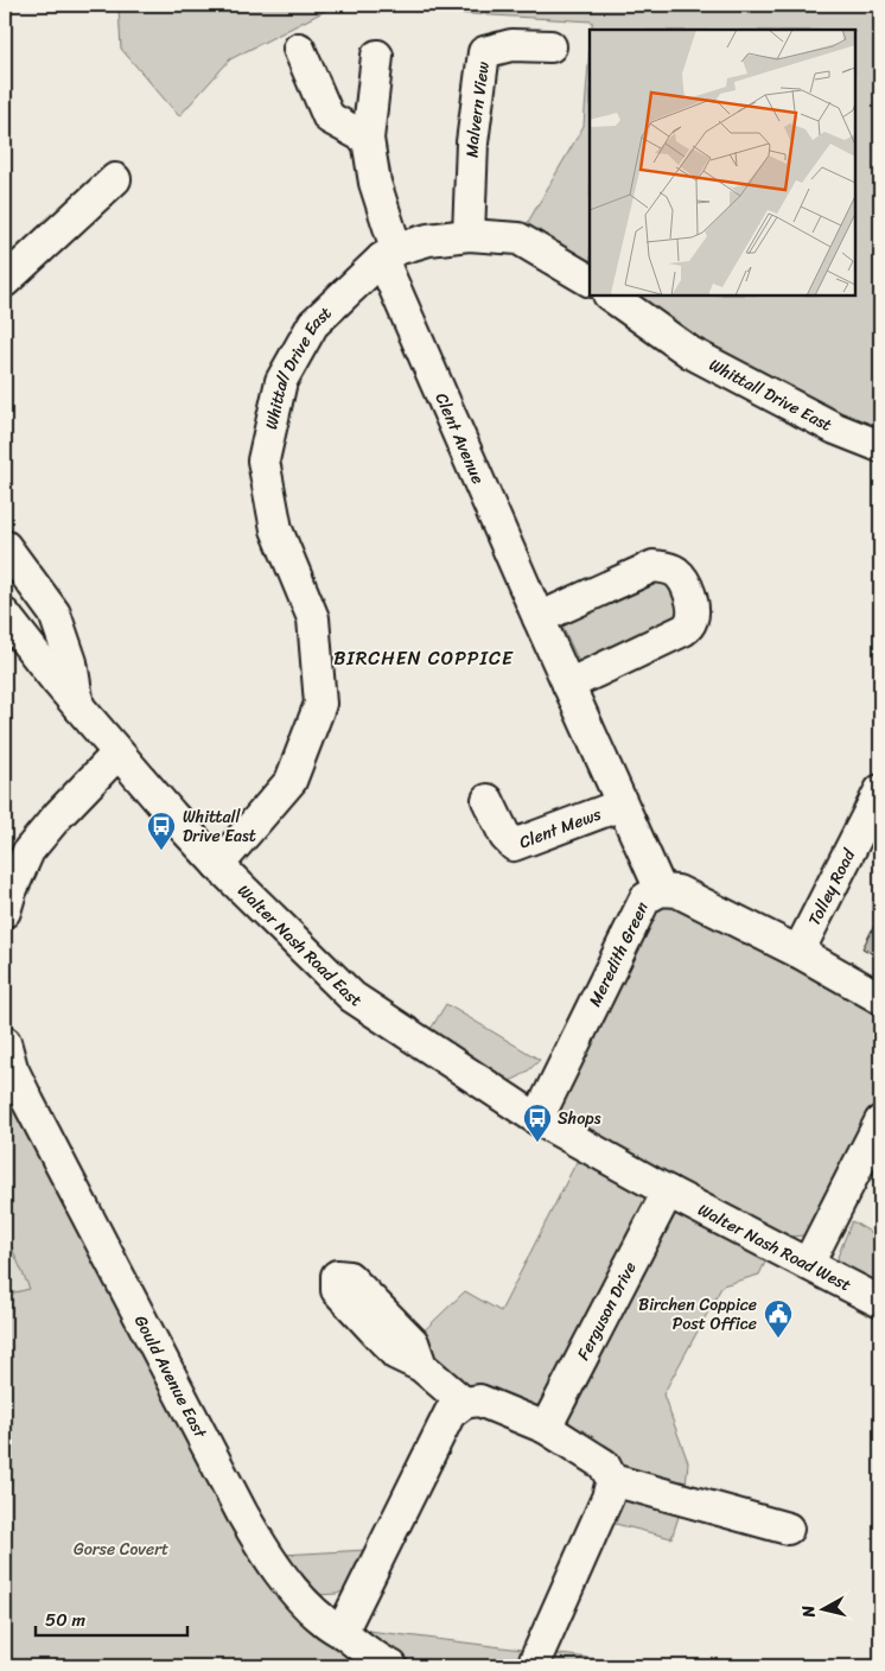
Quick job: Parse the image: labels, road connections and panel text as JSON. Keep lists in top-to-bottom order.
{
  "streets": {
    "street": [
      "Malvern View",
      "Whittall Drive East",
      "Clent Avenue",
      "Clent Mews",
      "Tolley Road",
      "Walter Nash Road East",
      "Meredith Green",
      "Walter Nash Road West",
      "Ferguson Drive",
      "Gould Avenue East"
    ]
  },
  "crossings": [
    ["Malvern View", "Whittall Drive East"],
    ["Whittall Drive East", "Clent Avenue"],
    ["Whittall Drive East", "Walter Nash Road East"],
    ["Clent Avenue", "Clent Mews"],
    ["Clent Avenue", "Meredith Green"],
    ["Tolley Road", "Meredith Green"],
    ["Walter Nash Road East", "Meredith Green"],
    ["Walter Nash Road East", "Walter Nash Road West"],
    ["Walter Nash Road East", "Ferguson Drive"],
    ["Walter Nash Road West", "Ferguson Drive"]
  ],
  "districts": ["BIRCHEN COPPICE"],
  "parks": ["Gorse Covert"],
  "places": {
    "bus stop": ["Whittall Drive East", "Shops"],
    "public building": ["Birchen Coppice Post Office"]
  },
  "scale_bar": "50 m",
  "north": "left"
}
